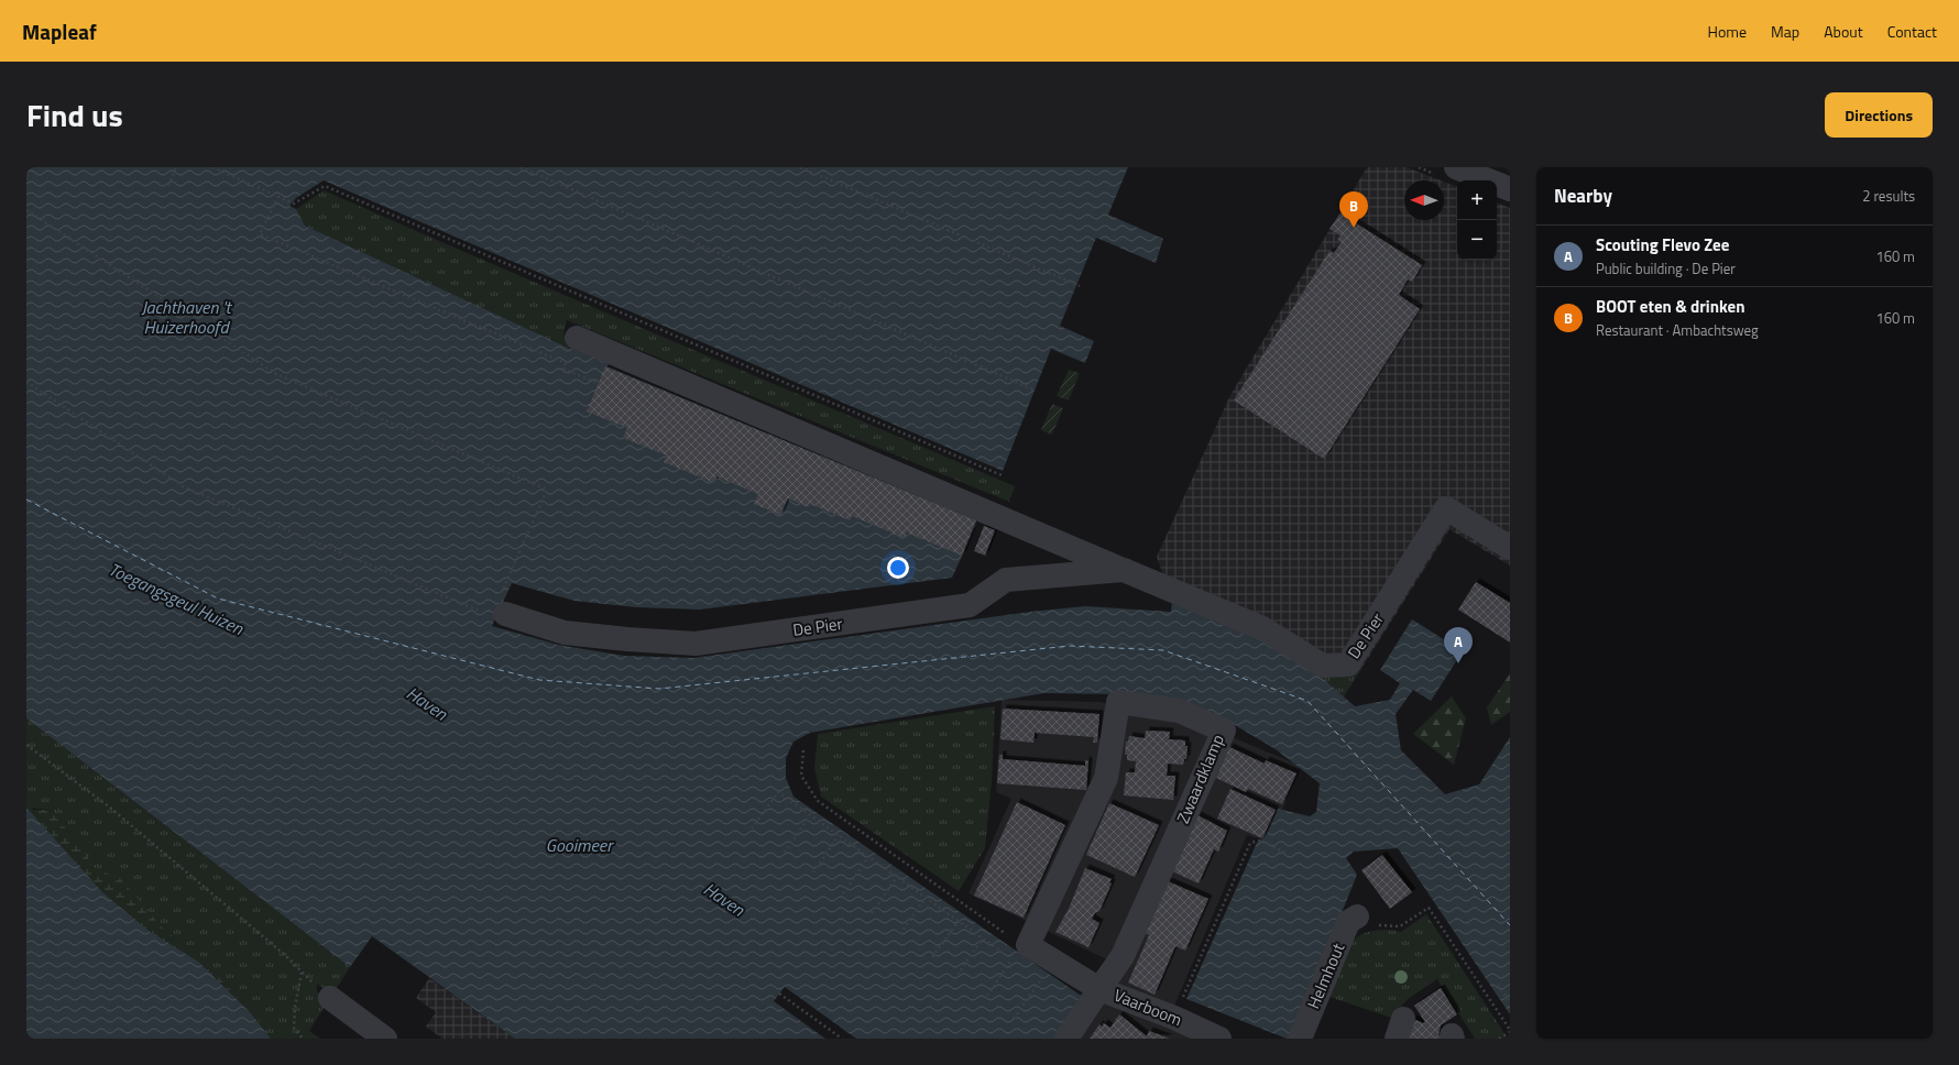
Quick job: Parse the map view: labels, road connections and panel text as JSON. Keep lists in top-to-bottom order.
{
  "streets": {
    "street": [
      "De Pier",
      "Zwaardklamp",
      "Helmhout",
      "Vaarboom"
    ]
  },
  "crossings": [
    ["Zwaardklamp", "Vaarboom"]
  ],
  "water": [
    "Jachthaven 't Huizerhoofd",
    "Toegangsgeul Huizen",
    "Haven",
    "Gooimeer"
  ],
  "north": "left",
  "page": {
    "header": "Mapleaf",
    "nav": [
      "Home",
      "Map",
      "About",
      "Contact"
    ],
    "title": "Find us",
    "buttons": "Directions",
    "heading": ["Nearby", "2 results"],
    "map_buttons": ["+", "−"],
    "pins": ["B", "A"],
    "list": [
      {
        "mark": "A",
        "name": "Scouting Flevo Zee",
        "note": "Public building · De Pier",
        "value": "160 m"
      },
      {
        "mark": "B",
        "name": "BOOT eten & drinken",
        "note": "Restaurant · Ambachtsweg",
        "value": "160 m"
      }
    ]
  }
}
